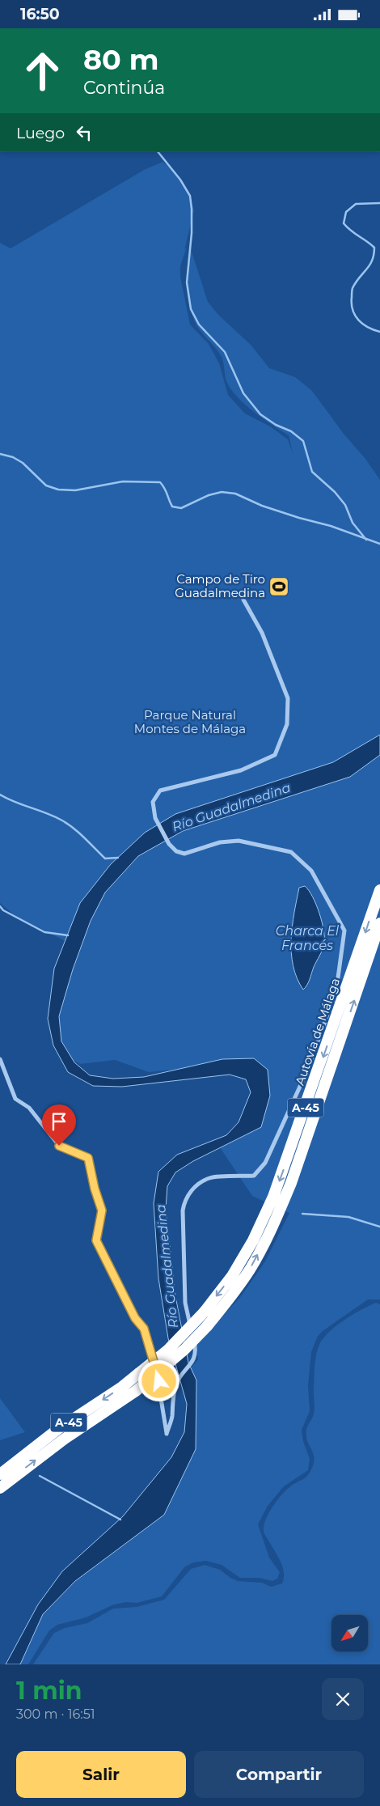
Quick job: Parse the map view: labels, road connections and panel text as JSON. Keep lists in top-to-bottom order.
{
  "streets": {
    "highway": ["Autovía de Málaga", "A-45"]
  },
  "water": ["Río Guadalmedina", "Charca El Francés"],
  "parks": ["Parque Natural Montes de Málaga"],
  "places": {
    "sports": ["Campo de Tiro Guadalmedina"]
  },
  "north": "bottom left",
  "page": {
    "status": "16:50",
    "turn": ["80 m", "Continúa"],
    "then": "Luego",
    "heading": ["1 min", "300 m · 16:51"],
    "buttons": ["Salir", "Compartir"]
  }
}
